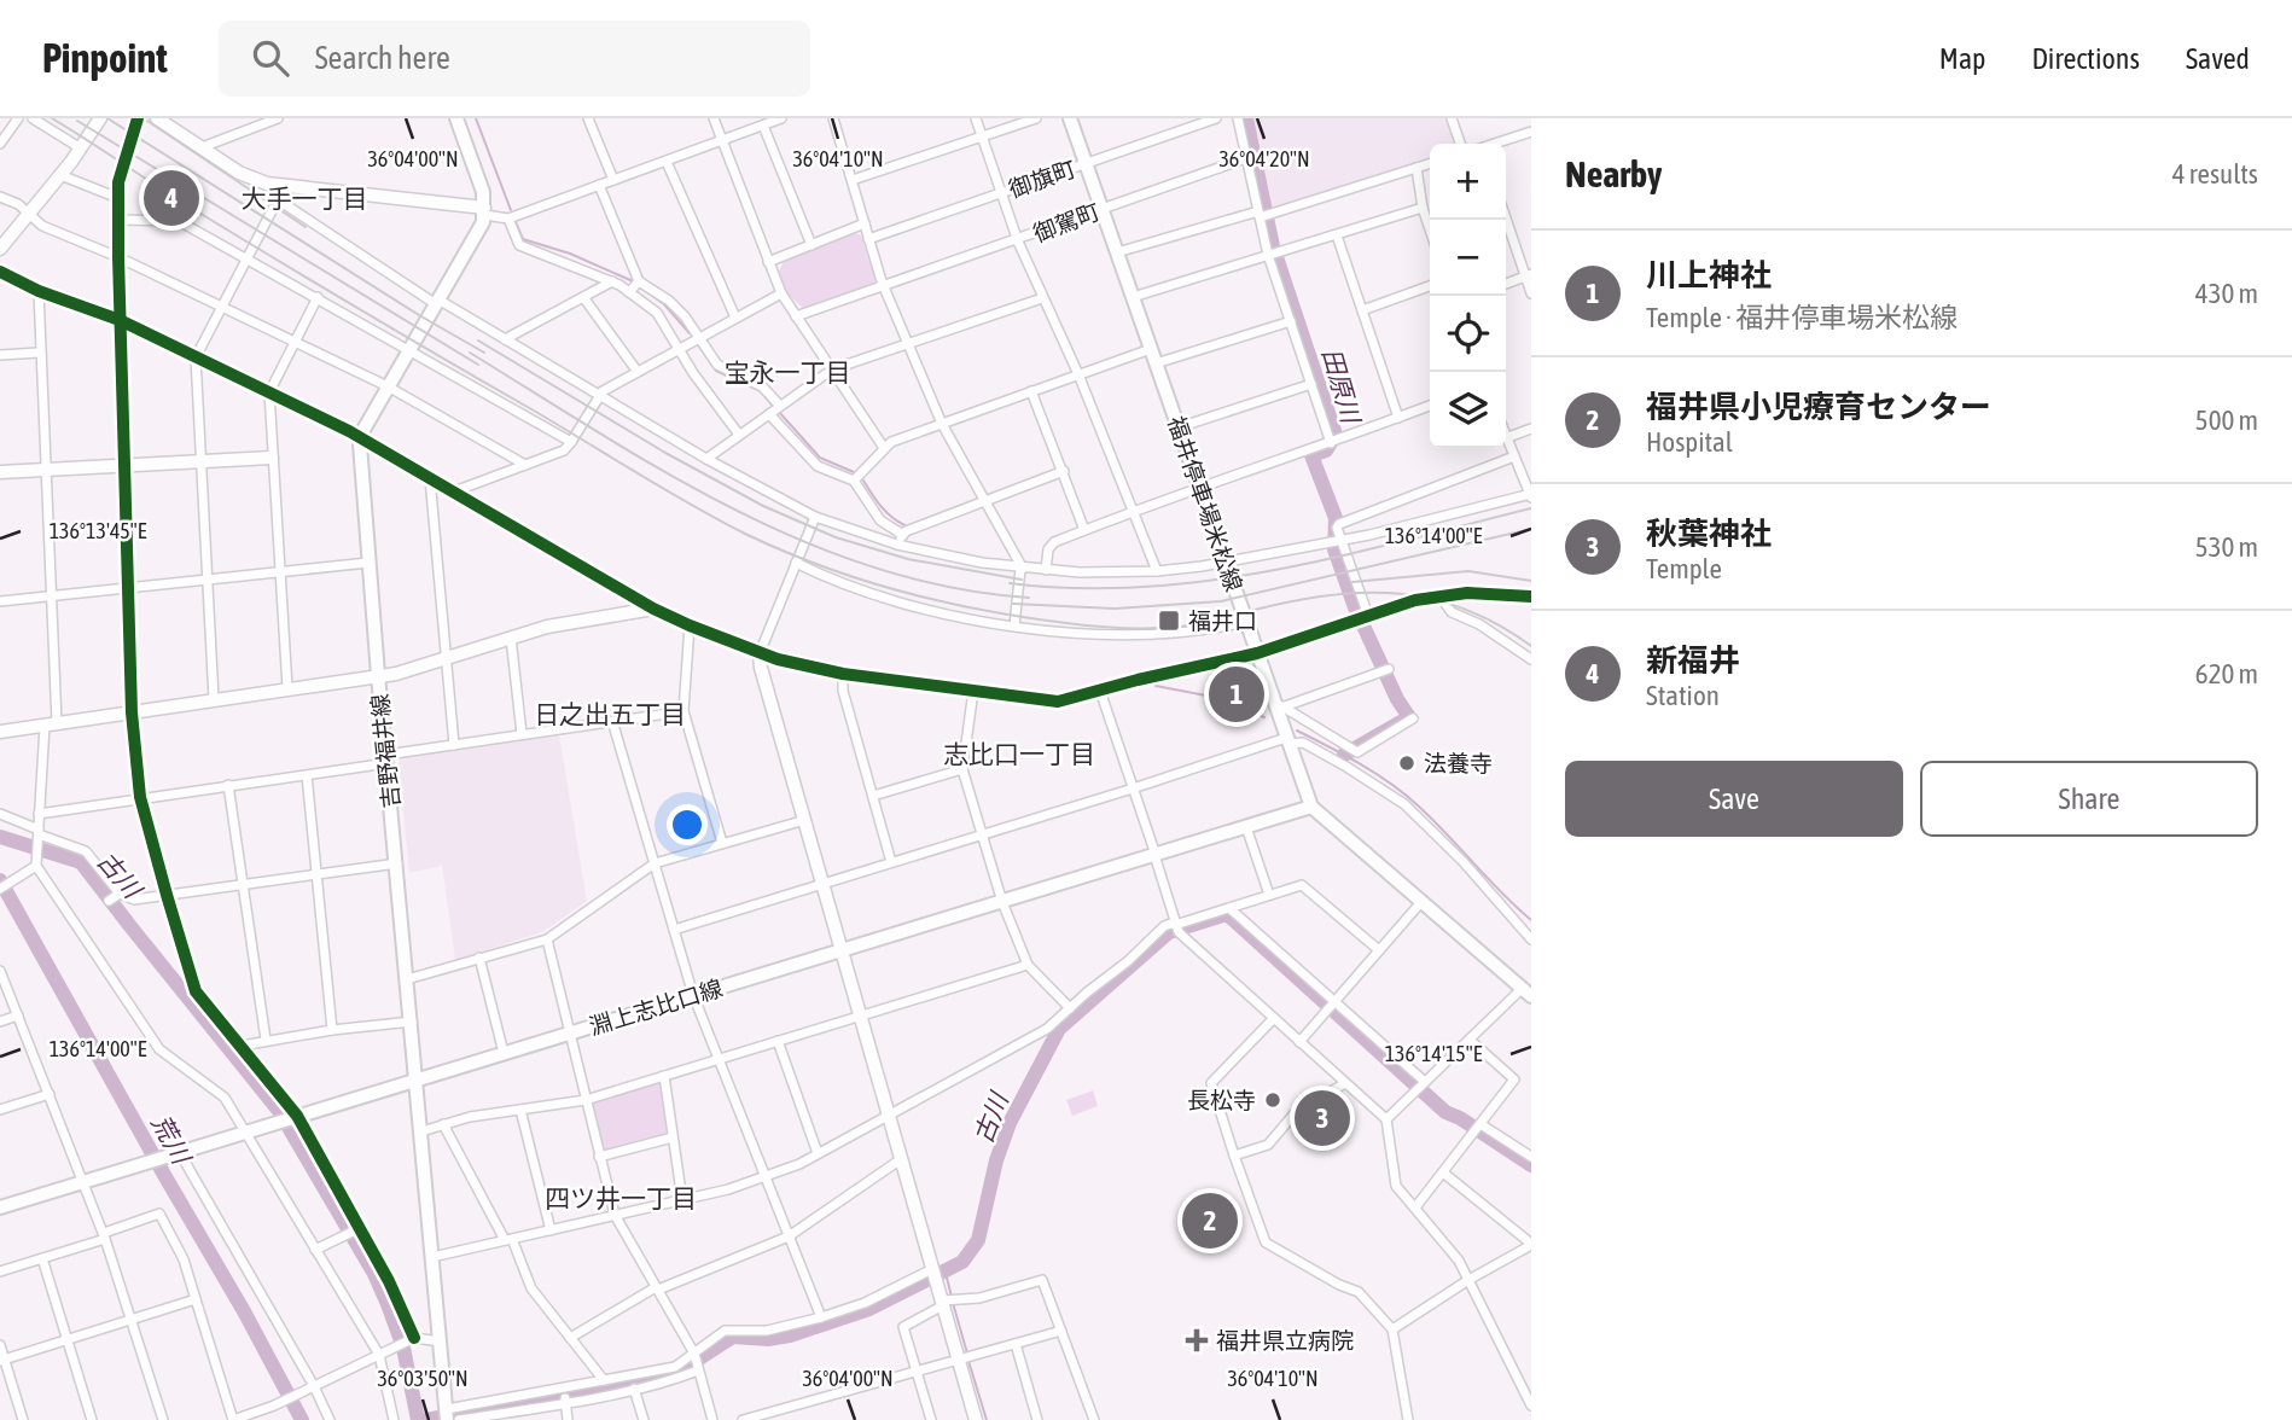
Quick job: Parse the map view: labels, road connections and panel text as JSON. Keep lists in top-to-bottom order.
{
  "streets": {
    "main road": ["福井停車場米松線", "吉野福井線", "淵上志比口線"],
    "street": ["御旗町", "御駕町"]
  },
  "crossings": [
    ["御旗町", "福井停車場米松線"],
    ["御駕町", "福井停車場米松線"],
    ["福井停車場米松線", "淵上志比口線"],
    ["吉野福井線", "淵上志比口線"]
  ],
  "districts": [
    "大手一丁目",
    "宝永一丁目",
    "日之出五丁目",
    "志比口一丁目",
    "四ツ井一丁目"
  ],
  "water": ["田原川", "古川", "荒川"],
  "places": {
    "transit": ["福井口"],
    "other": ["法養寺", "長松寺"],
    "health": ["福井県立病院"]
  },
  "page": {
    "header": "Pinpoint",
    "search": "Search here",
    "nav": ["Map", "Directions", "Saved"],
    "heading": ["Nearby", "4 results"],
    "map_buttons": ["+", "−"],
    "pins": [
      "4",
      "1",
      "3",
      "2"
    ],
    "list": [
      {
        "mark": "1",
        "name": "川上神社",
        "note": "Temple · 福井停車場米松線",
        "value": "430 m"
      },
      {
        "mark": "2",
        "name": "福井県小児療育センター",
        "note": "Hospital",
        "value": "500 m"
      },
      {
        "mark": "3",
        "name": "秋葉神社",
        "note": "Temple",
        "value": "530 m"
      },
      {
        "mark": "4",
        "name": "新福井",
        "note": "Station",
        "value": "620 m"
      }
    ],
    "buttons": ["Save", "Share"]
  },
  "coordinates": [
    "36°04'00\"N",
    "36°04'10\"N",
    "36°04'20\"N",
    "136°13'45\"E",
    "136°14'00\"E",
    "136°14'15\"E",
    "36°03'50\"N"
  ]
}
